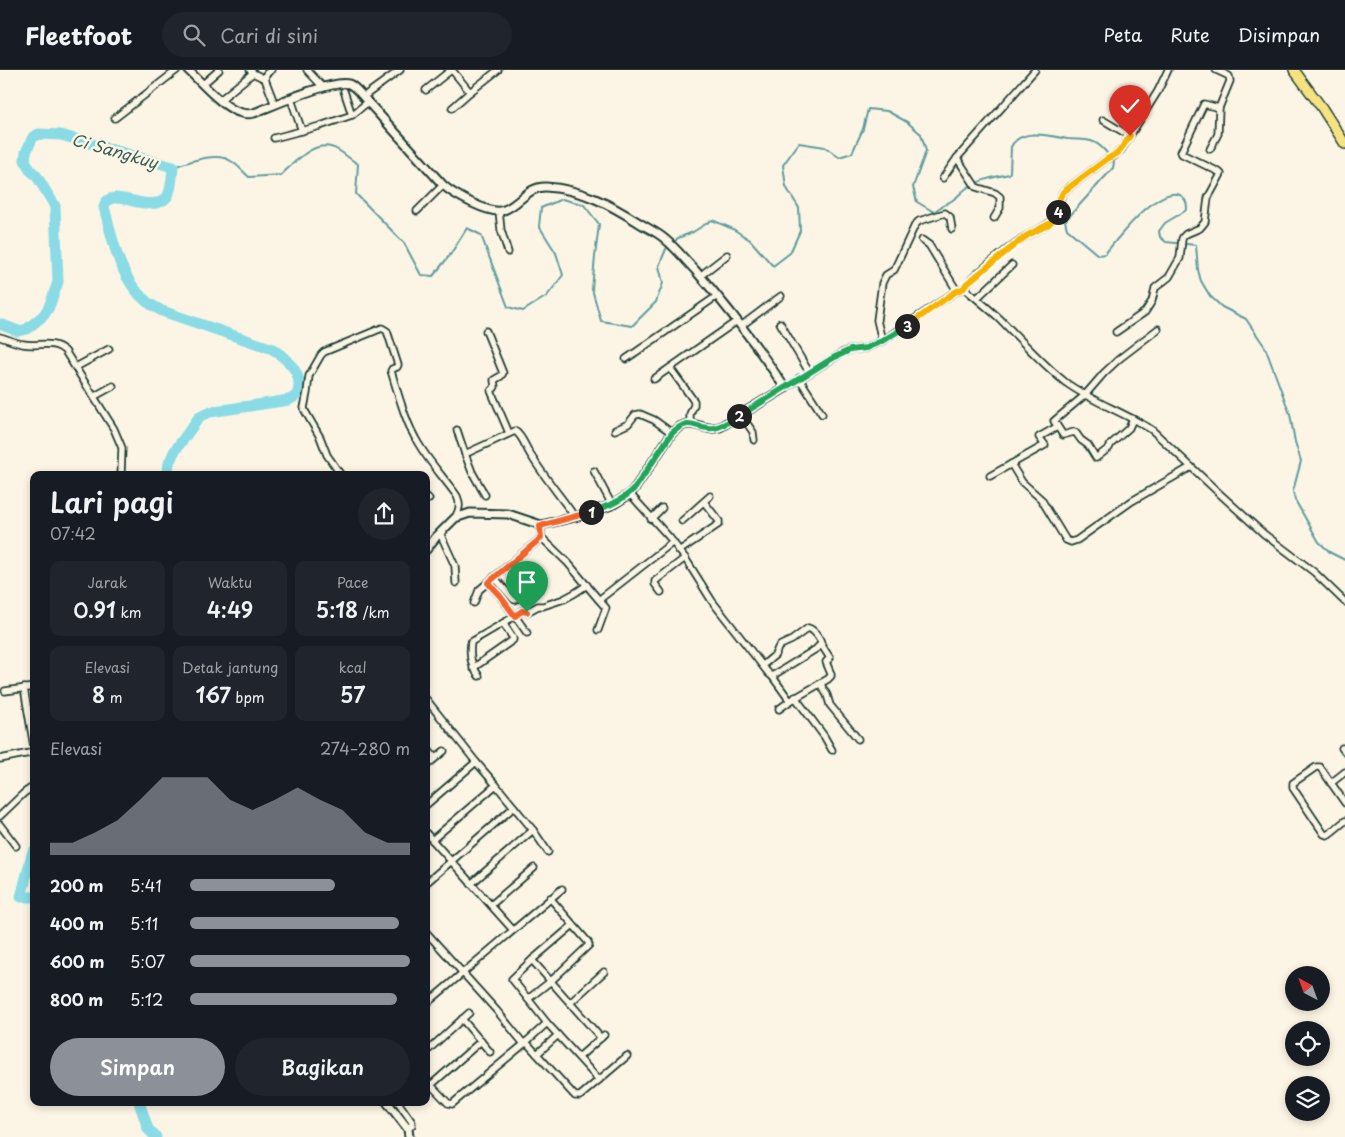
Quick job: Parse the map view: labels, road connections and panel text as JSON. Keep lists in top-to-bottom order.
{
  "water": ["Ci Sangkuy"],
  "north": "top left",
  "page": {
    "header": "Fleetfoot",
    "search": "Cari di sini",
    "nav": ["Peta", "Rute", "Disimpan"],
    "pins": [
      "4",
      "3",
      "2",
      "1"
    ],
    "heading": ["Lari pagi", "07:42"],
    "stats": [
      ["Jarak", "0.91 km"],
      ["Waktu", "4:49"],
      ["Pace", "5:18 /km"],
      ["Elevasi", "8 m"],
      ["Detak jantung", "167 bpm"],
      ["kcal", "57"]
    ],
    "chart": ["Elevasi", "274–280 m"],
    "list": [
      {
        "name": "200 m",
        "note": "5:41"
      },
      {
        "name": "400 m",
        "note": "5:11"
      },
      {
        "name": "600 m",
        "note": "5:07"
      },
      {
        "name": "800 m",
        "note": "5:12"
      }
    ],
    "buttons": ["Simpan", "Bagikan"]
  }
}
